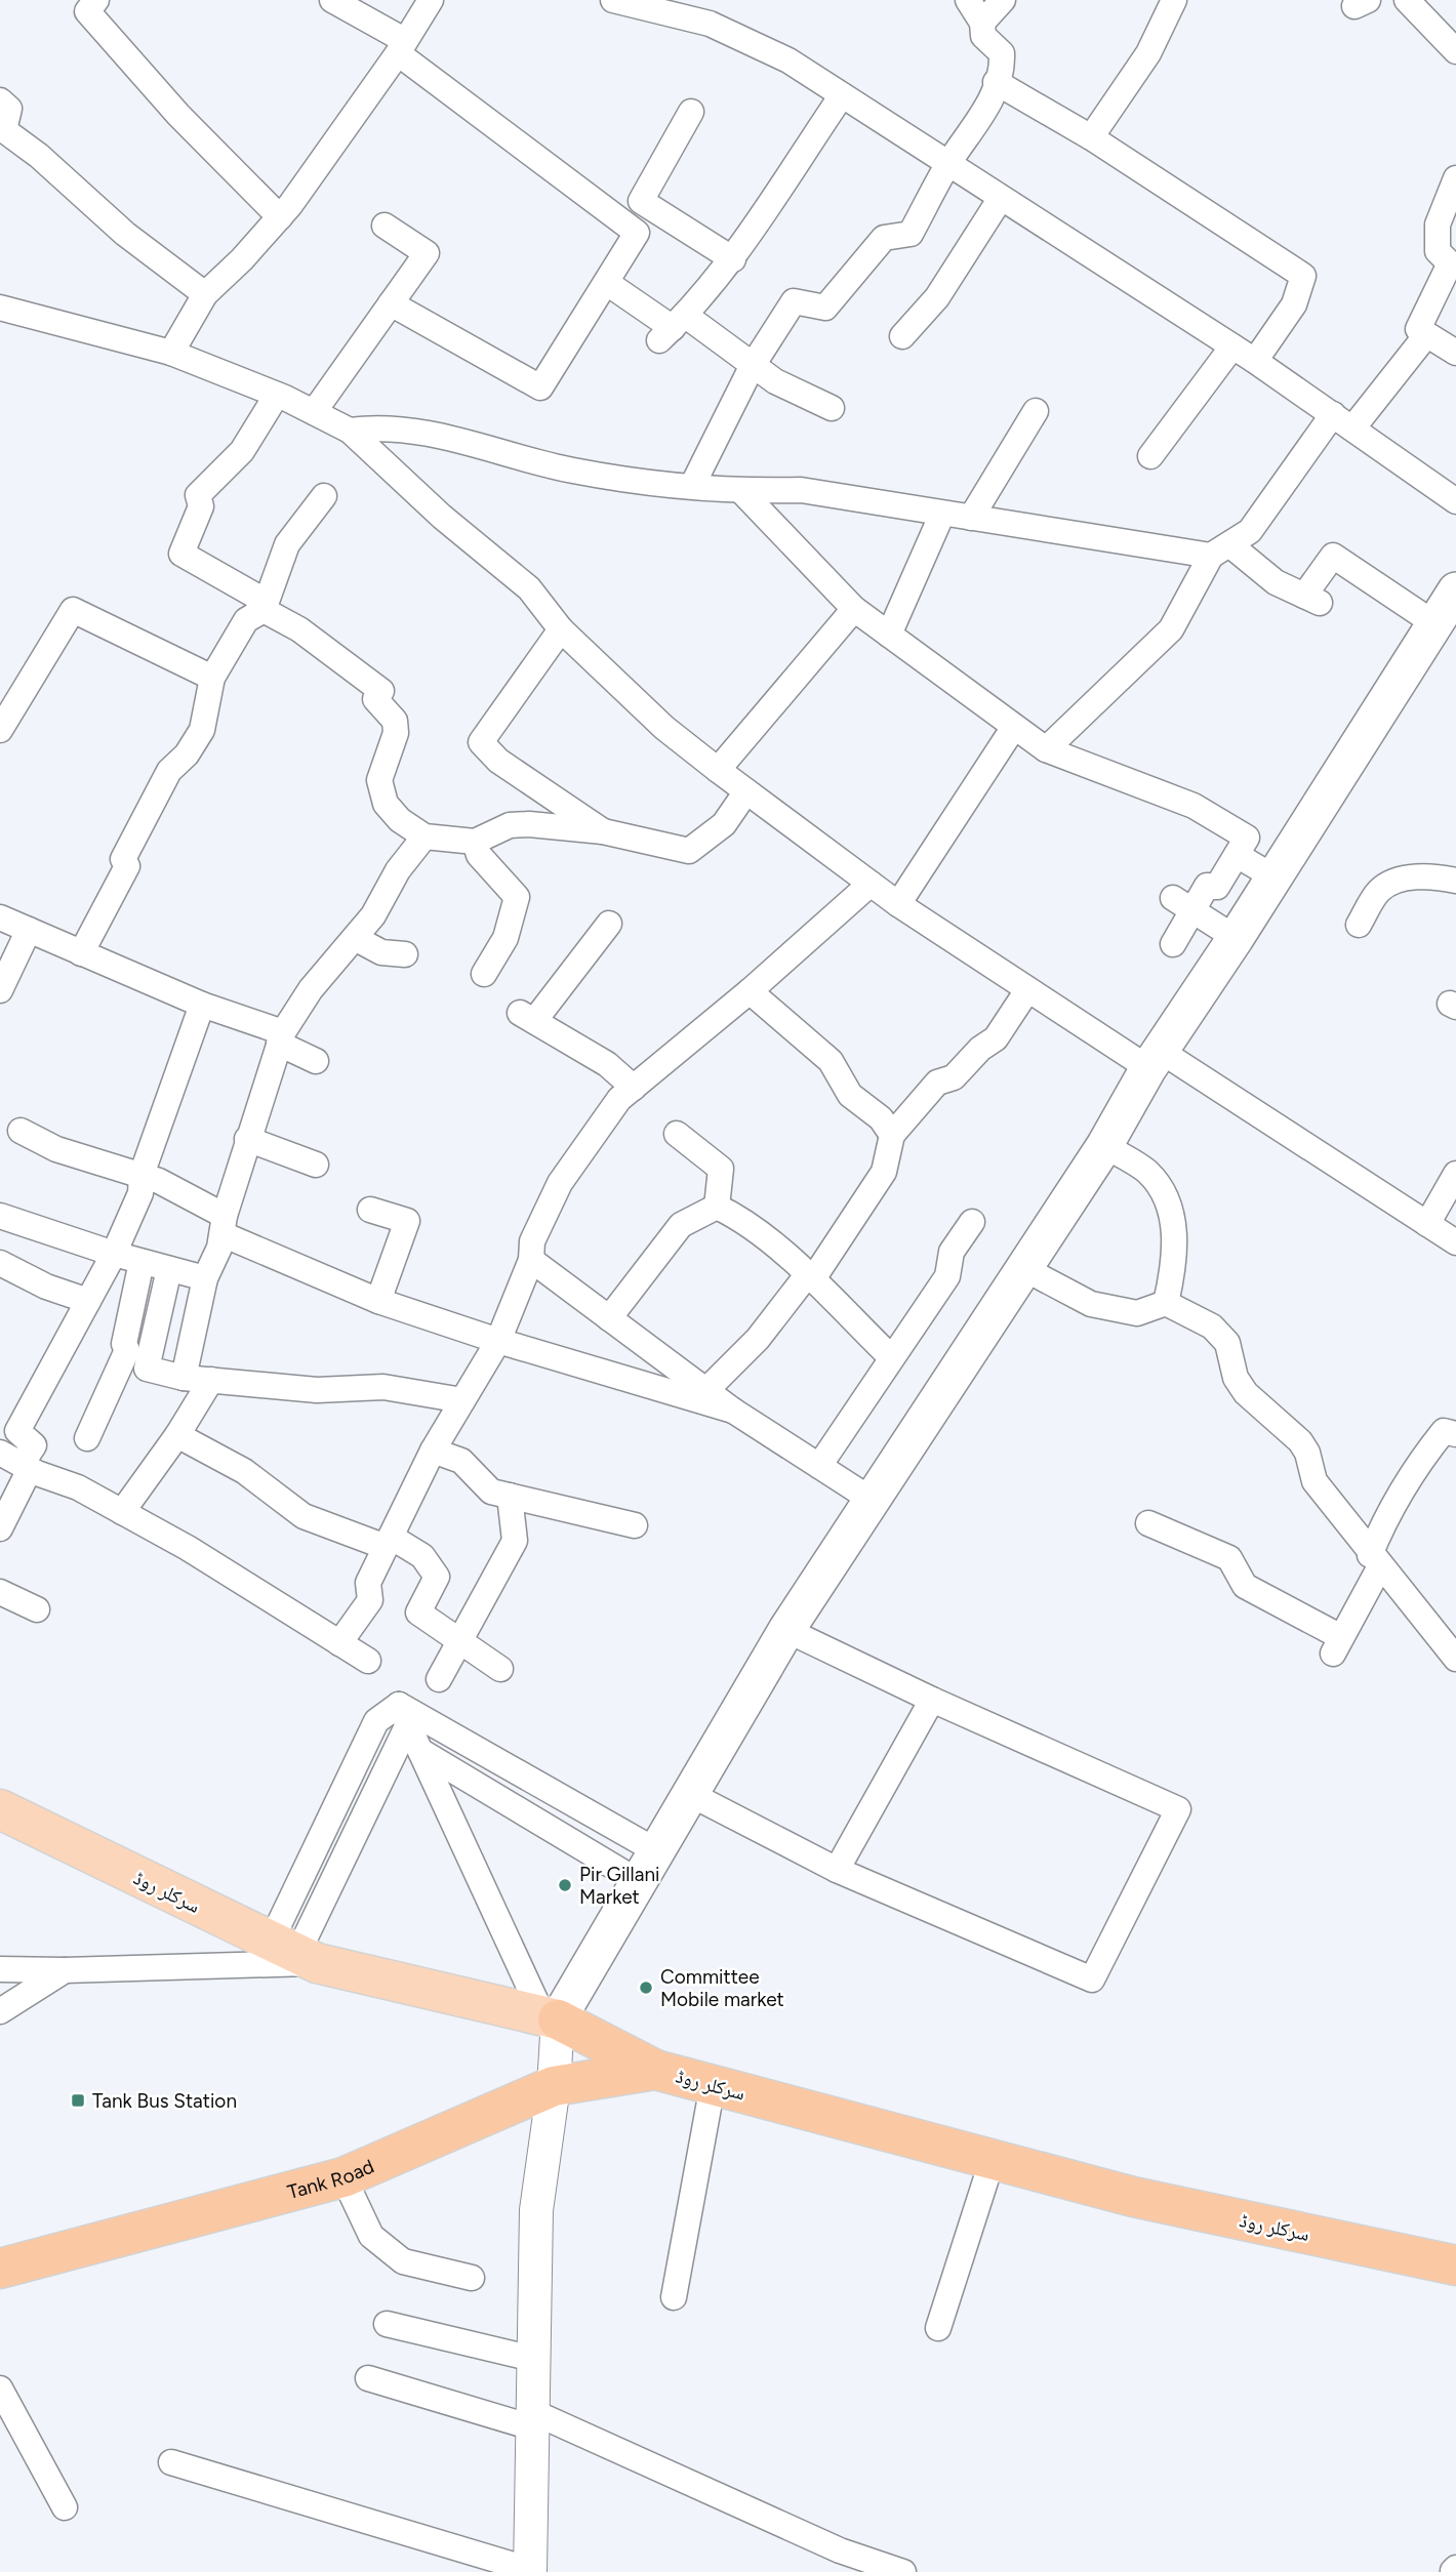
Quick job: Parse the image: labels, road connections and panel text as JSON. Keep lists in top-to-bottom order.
{
  "streets": {
    "highway": ["سرکلر روڈ", "Tank Road"]
  },
  "crossings": [
    ["سرکلر روڈ", "Tank Road"]
  ],
  "places": {
    "other": ["Pir Gillani Market", "Committee Mobile market"],
    "transit": ["Tank Bus Station"]
  }
}
